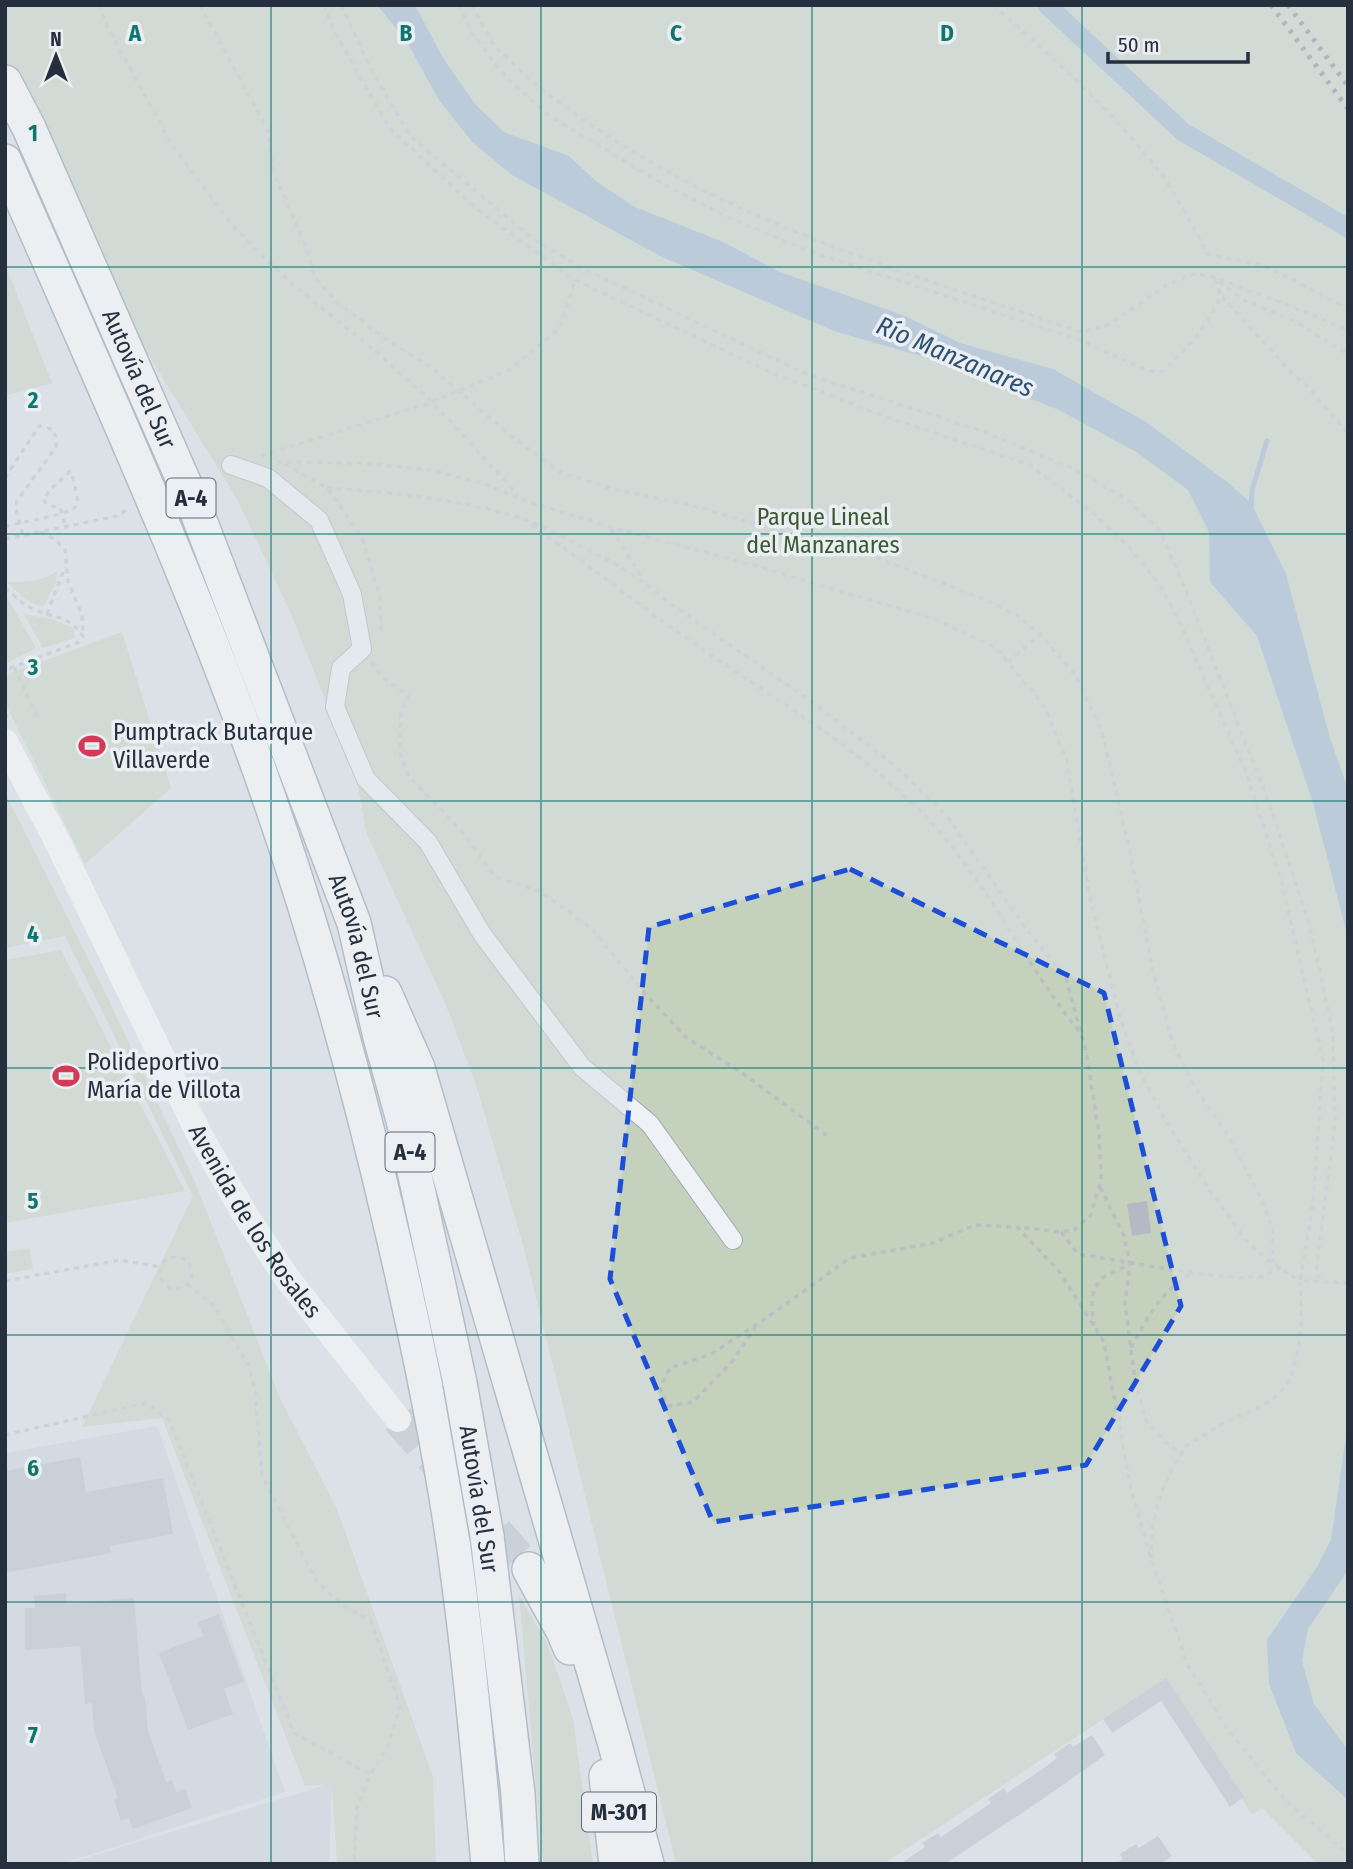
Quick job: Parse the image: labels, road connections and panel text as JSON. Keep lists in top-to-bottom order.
{
  "streets": {
    "highway": ["Autovía del Sur", "A-4", "M-301"],
    "street": ["Avenida de los Rosales"]
  },
  "water": ["Río Manzanares"],
  "parks": ["Parque Lineal del Manzanares"],
  "places": {
    "sports": ["Pumptrack Butarque Villaverde", "Polideportivo María de Villota"]
  },
  "scale_bar": "50 m",
  "north": "top",
  "grid": {
    "columns": [
      "A",
      "B",
      "C",
      "D"
    ],
    "rows": [
      "1",
      "2",
      "3",
      "4",
      "5",
      "6",
      "7"
    ]
  }
}
